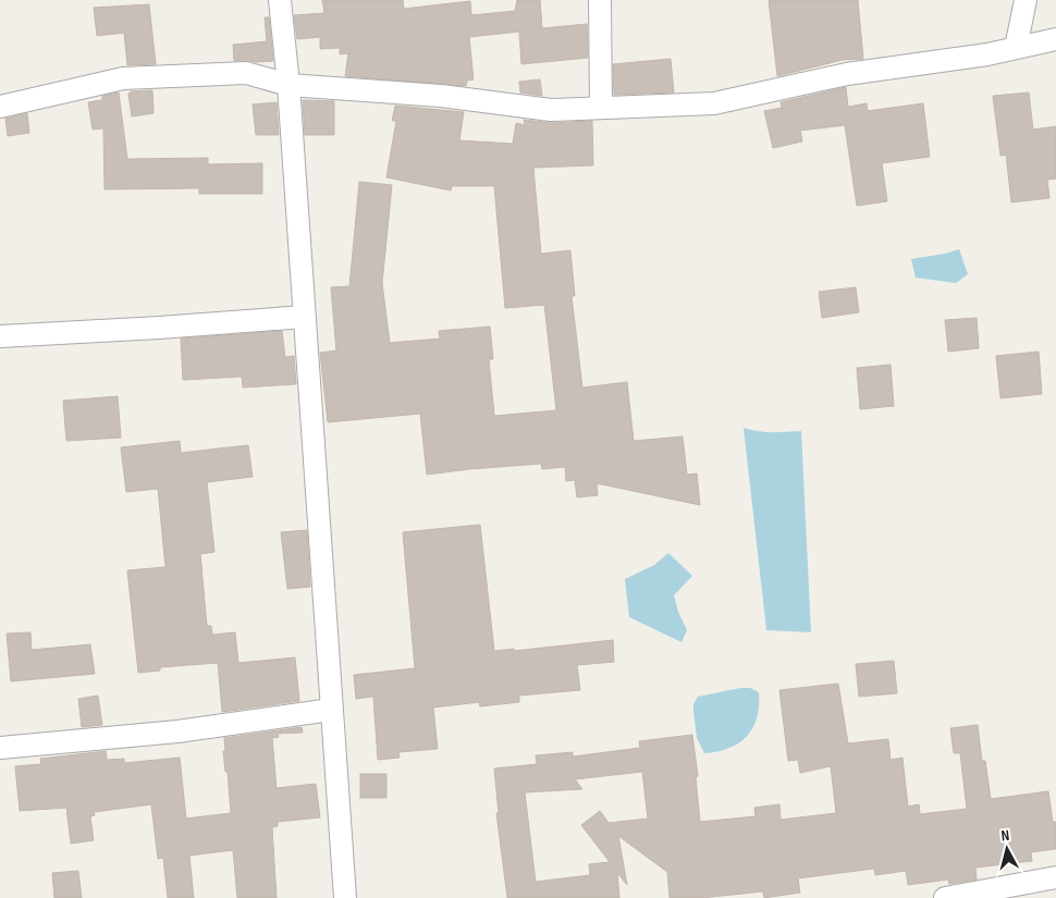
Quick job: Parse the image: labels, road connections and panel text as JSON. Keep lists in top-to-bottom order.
{
  "north": "top"
}
